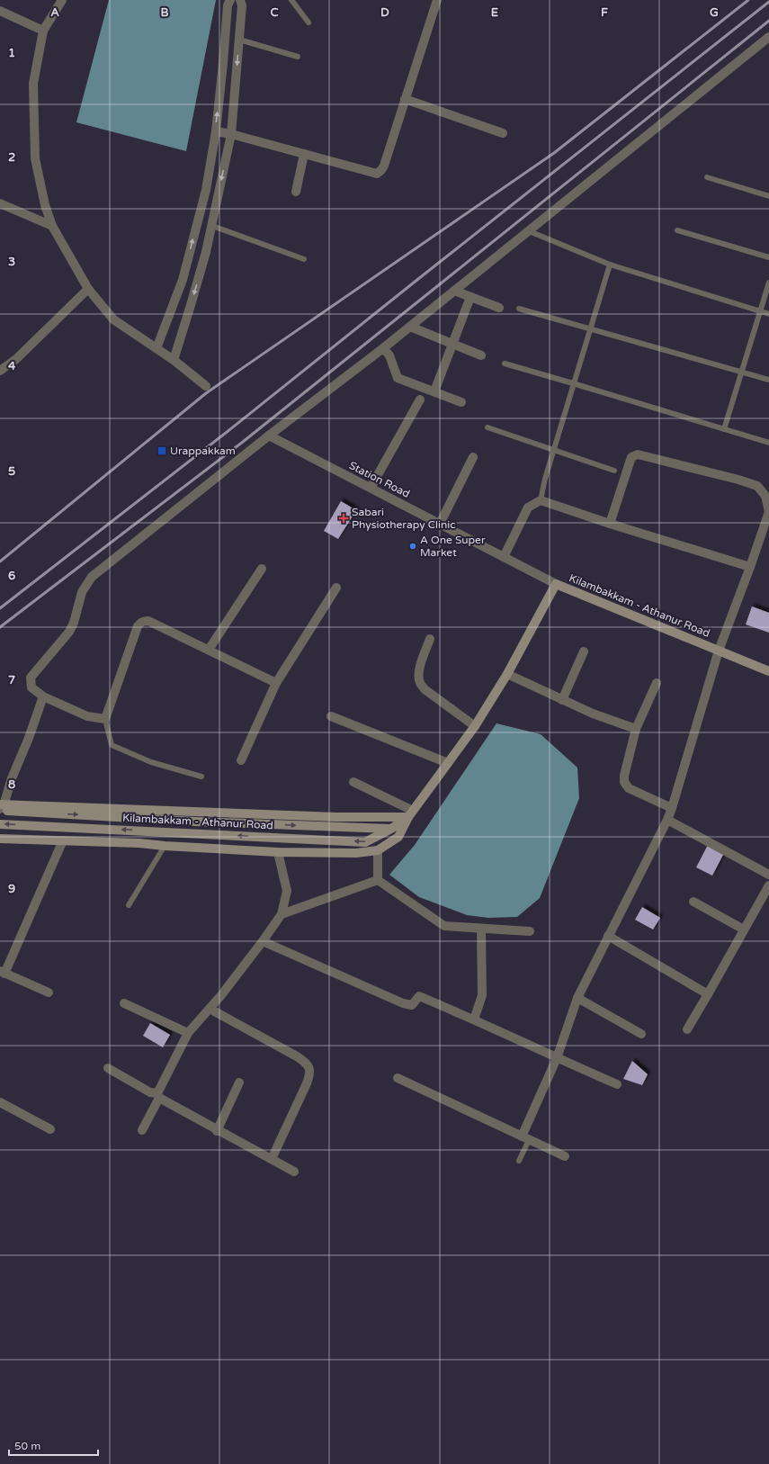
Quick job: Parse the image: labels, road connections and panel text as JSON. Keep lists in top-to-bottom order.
{
  "streets": {
    "street": ["Station Road", "Kilambakkam - Athanur Road"]
  },
  "crossings": [
    ["Station Road", "Kilambakkam - Athanur Road"]
  ],
  "places": {
    "transit": ["Urappakkam"],
    "health": ["Sabari Physiotherapy Clinic"],
    "other": ["A One Super Market"]
  },
  "scale_bar": "50 m",
  "grid": {
    "columns": [
      "A",
      "B",
      "C",
      "D",
      "E",
      "F",
      "G"
    ],
    "rows": [
      "1",
      "2",
      "3",
      "4",
      "5",
      "6",
      "7",
      "8",
      "9"
    ]
  }
}
